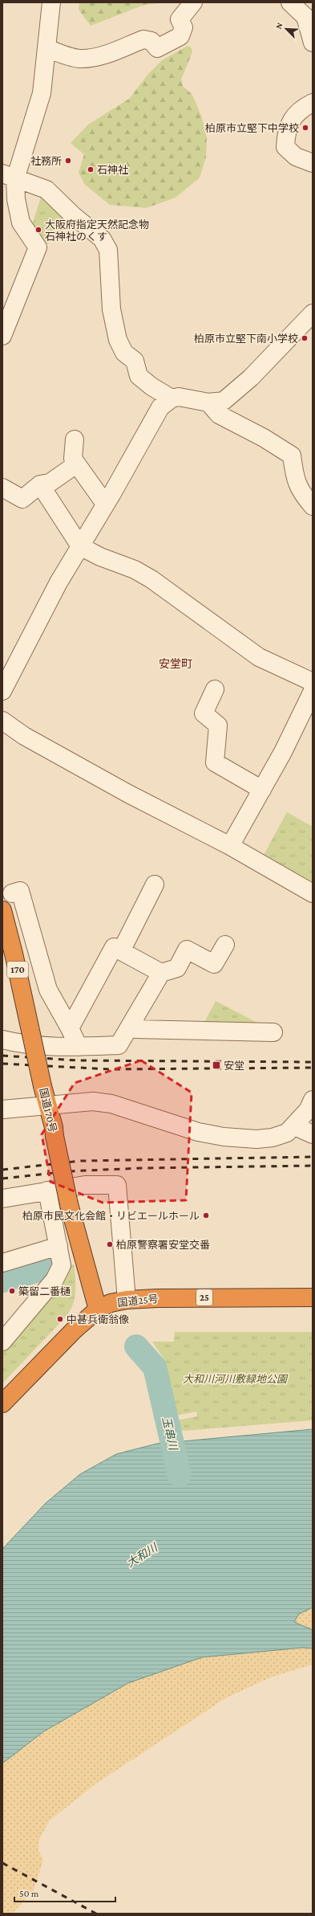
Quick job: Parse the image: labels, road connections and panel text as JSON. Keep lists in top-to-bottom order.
{
  "streets": {
    "highway": [
      "170",
      "国道170号",
      "25",
      "国道25号"
    ]
  },
  "crossings": [
    ["国道170号", "国道25号"]
  ],
  "districts": ["安堂町"],
  "water": ["玉串川", "大和川"],
  "parks": ["大和川河川敷緑地公園"],
  "places": {
    "other": [
      "柏原市立堅下中学校",
      "社務所",
      "石神社",
      "大阪府指定天然記念物 石神社のくす",
      "柏原市立堅下南小学校",
      "柏原市民文化会館・リビエールホール",
      "柏原警察署安堂交番",
      "築留二番樋",
      "中甚兵衛翁像"
    ],
    "transit": ["安堂"]
  },
  "scale_bar": "50 m",
  "north": "top left"
}
